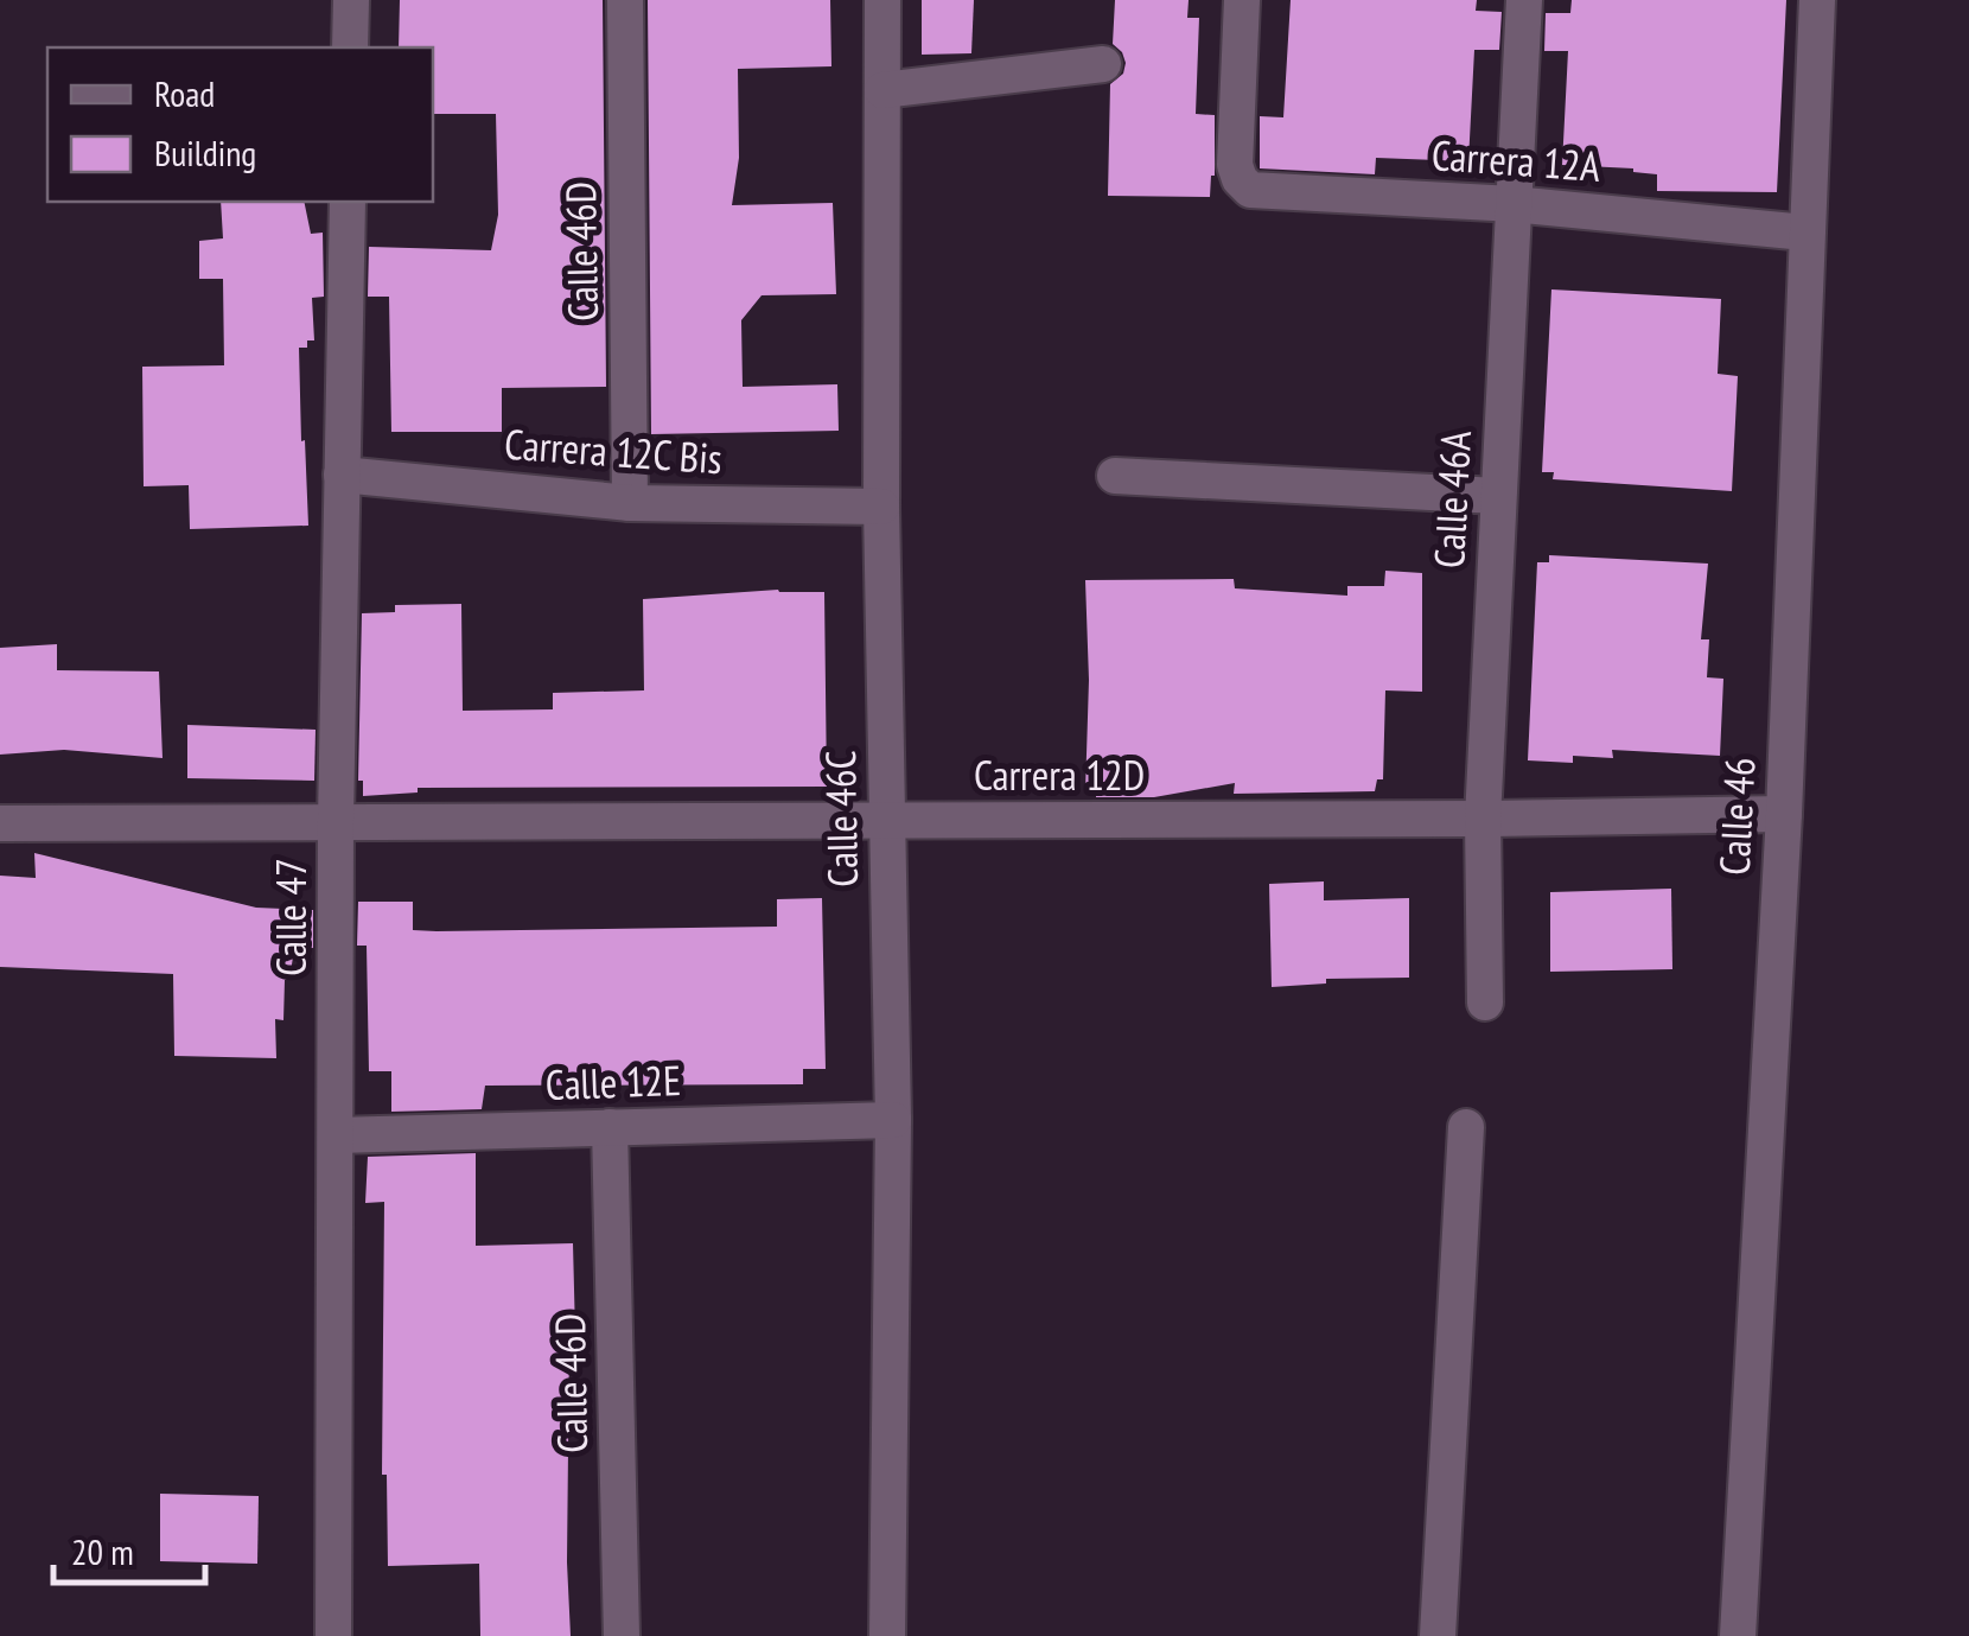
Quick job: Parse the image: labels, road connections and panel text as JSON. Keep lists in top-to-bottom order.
{
  "streets": {
    "street": [
      "Carrera 12A",
      "Calle 46D",
      "Carrera 12C Bis",
      "Calle 46A",
      "Carrera 12D",
      "Calle 46",
      "Calle 46C",
      "Calle 47",
      "Calle 12E"
    ]
  },
  "crossings": [
    ["Carrera 12A", "Calle 46A"],
    ["Carrera 12A", "Calle 46"],
    ["Calle 46D", "Carrera 12C Bis"],
    ["Calle 46D", "Calle 12E"],
    ["Carrera 12C Bis", "Calle 46C"],
    ["Carrera 12C Bis", "Calle 47"],
    ["Calle 46A", "Carrera 12D"],
    ["Carrera 12D", "Calle 46"],
    ["Carrera 12D", "Calle 46C"],
    ["Carrera 12D", "Calle 47"],
    ["Calle 46C", "Calle 12E"],
    ["Calle 47", "Calle 12E"]
  ],
  "legend": ["Road", "Building"],
  "scale_bar": "20 m"
}
